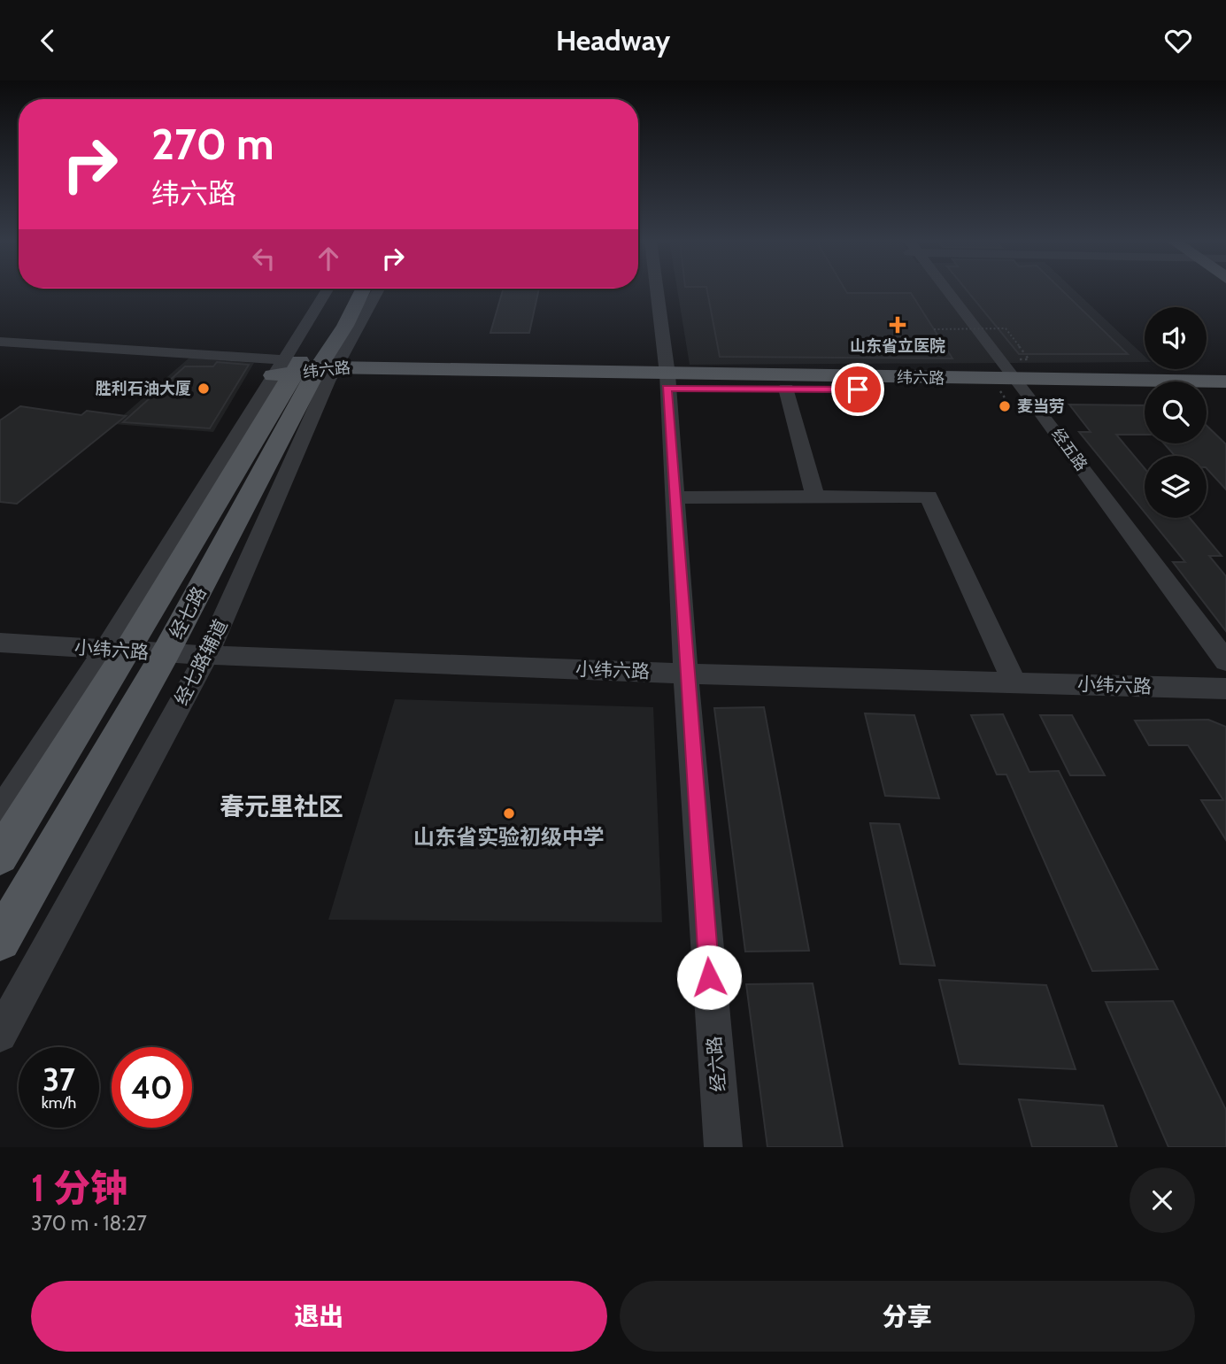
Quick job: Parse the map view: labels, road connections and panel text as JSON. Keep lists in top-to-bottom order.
{
  "streets": {
    "main road": ["纬六路", "经七路"],
    "street": [
      "经五路",
      "小纬六路",
      "经七路辅道",
      "经六路"
    ]
  },
  "crossings": [
    ["纬六路", "经五路"],
    ["纬六路", "经七路"],
    ["纬六路", "经七路辅道"],
    ["纬六路", "经六路"],
    ["经七路", "小纬六路"],
    ["经七路", "经七路辅道"],
    ["小纬六路", "经七路辅道"],
    ["小纬六路", "经六路"]
  ],
  "districts": ["春元里社区"],
  "places": {
    "health": ["山东省立医院"],
    "other": ["胜利石油大厦", "麦当劳", "山东省实验初级中学"]
  },
  "page": {
    "header": "Headway",
    "turn": ["270 m", "纬六路"],
    "speed": "37 km/h",
    "limit": "40",
    "heading": ["1 分钟", "370 m · 18:27"],
    "buttons": ["退出", "分享"]
  }
}
